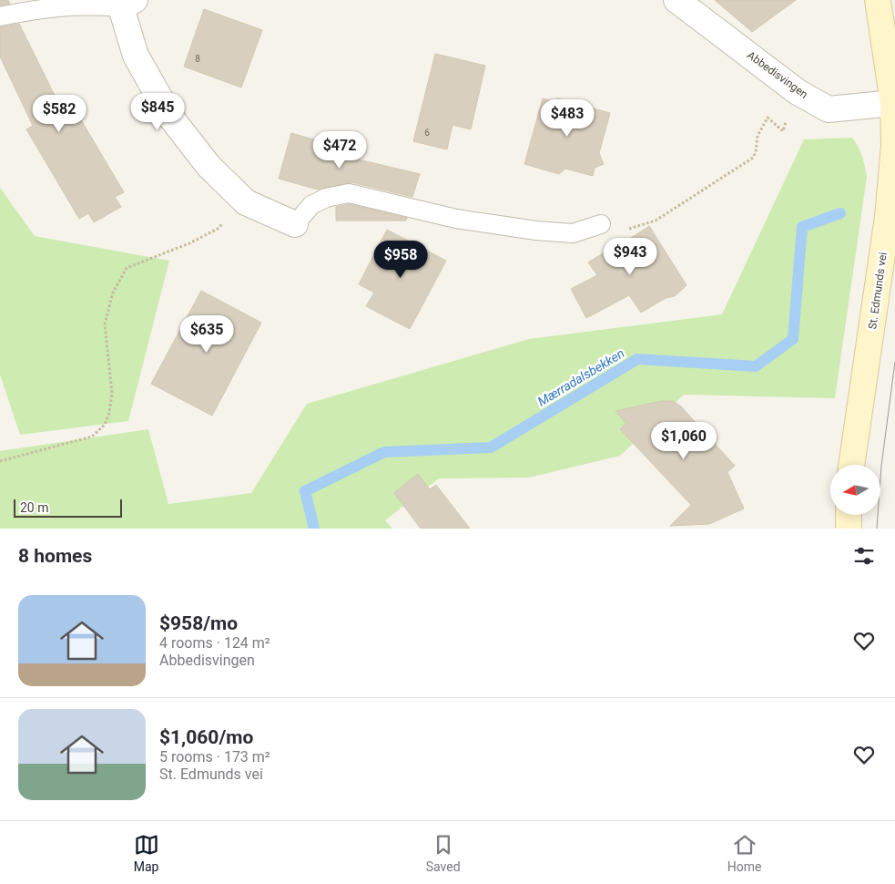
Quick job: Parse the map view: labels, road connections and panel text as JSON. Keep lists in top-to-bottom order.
{
  "streets": {
    "street": ["Abbedisvingen", "St. Edmunds vei"]
  },
  "crossings": [
    ["Abbedisvingen", "St. Edmunds vei"]
  ],
  "water": ["Mærradalsbekken"],
  "house_numbers": ["8", "6"],
  "scale_bar": "20 m",
  "north": "left",
  "page": {
    "price": [
      "$845",
      "$582",
      "$483",
      "$472",
      "$943",
      "$958",
      "$635",
      "$1,060"
    ],
    "scale": "20 m",
    "heading": "8 homes",
    "list": [
      {
        "name": "$958/mo",
        "note": "4 rooms · 124 m² · Abbedisvingen"
      },
      {
        "name": "$1,060/mo",
        "note": "5 rooms · 173 m² · St. Edmunds vei"
      }
    ],
    "tabs": ["Map", "Saved", "Home"]
  }
}
